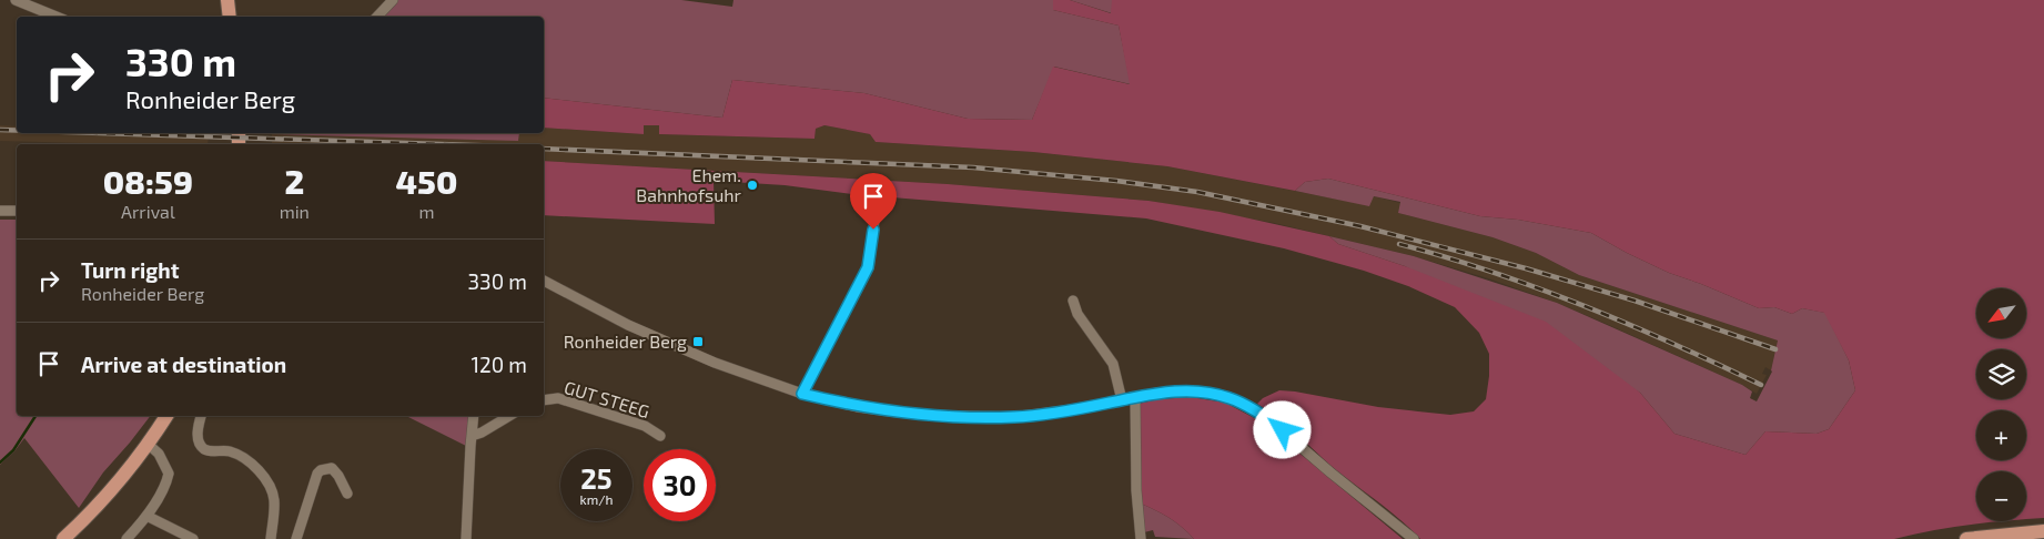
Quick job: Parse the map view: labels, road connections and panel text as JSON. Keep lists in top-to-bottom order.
{
  "streets": {
    "street": ["GUT STEEG"]
  },
  "places": {
    "other": ["Ehem. Bahnhofsuhr"],
    "transit": ["Ronheider Berg"]
  },
  "north": "bottom left",
  "page": {
    "turn": ["330 m", "Ronheider Berg"],
    "eta": [
      "08:59",
      "Arrival",
      "2",
      "min",
      "450",
      "m"
    ],
    "list": [
      {
        "name": "Turn right",
        "note": "Ronheider Berg",
        "value": "330 m"
      },
      {
        "name": "Arrive at destination",
        "value": "120 m"
      }
    ],
    "map_buttons": ["+", "−"],
    "speed": "25 km/h",
    "limit": "30"
  }
}
